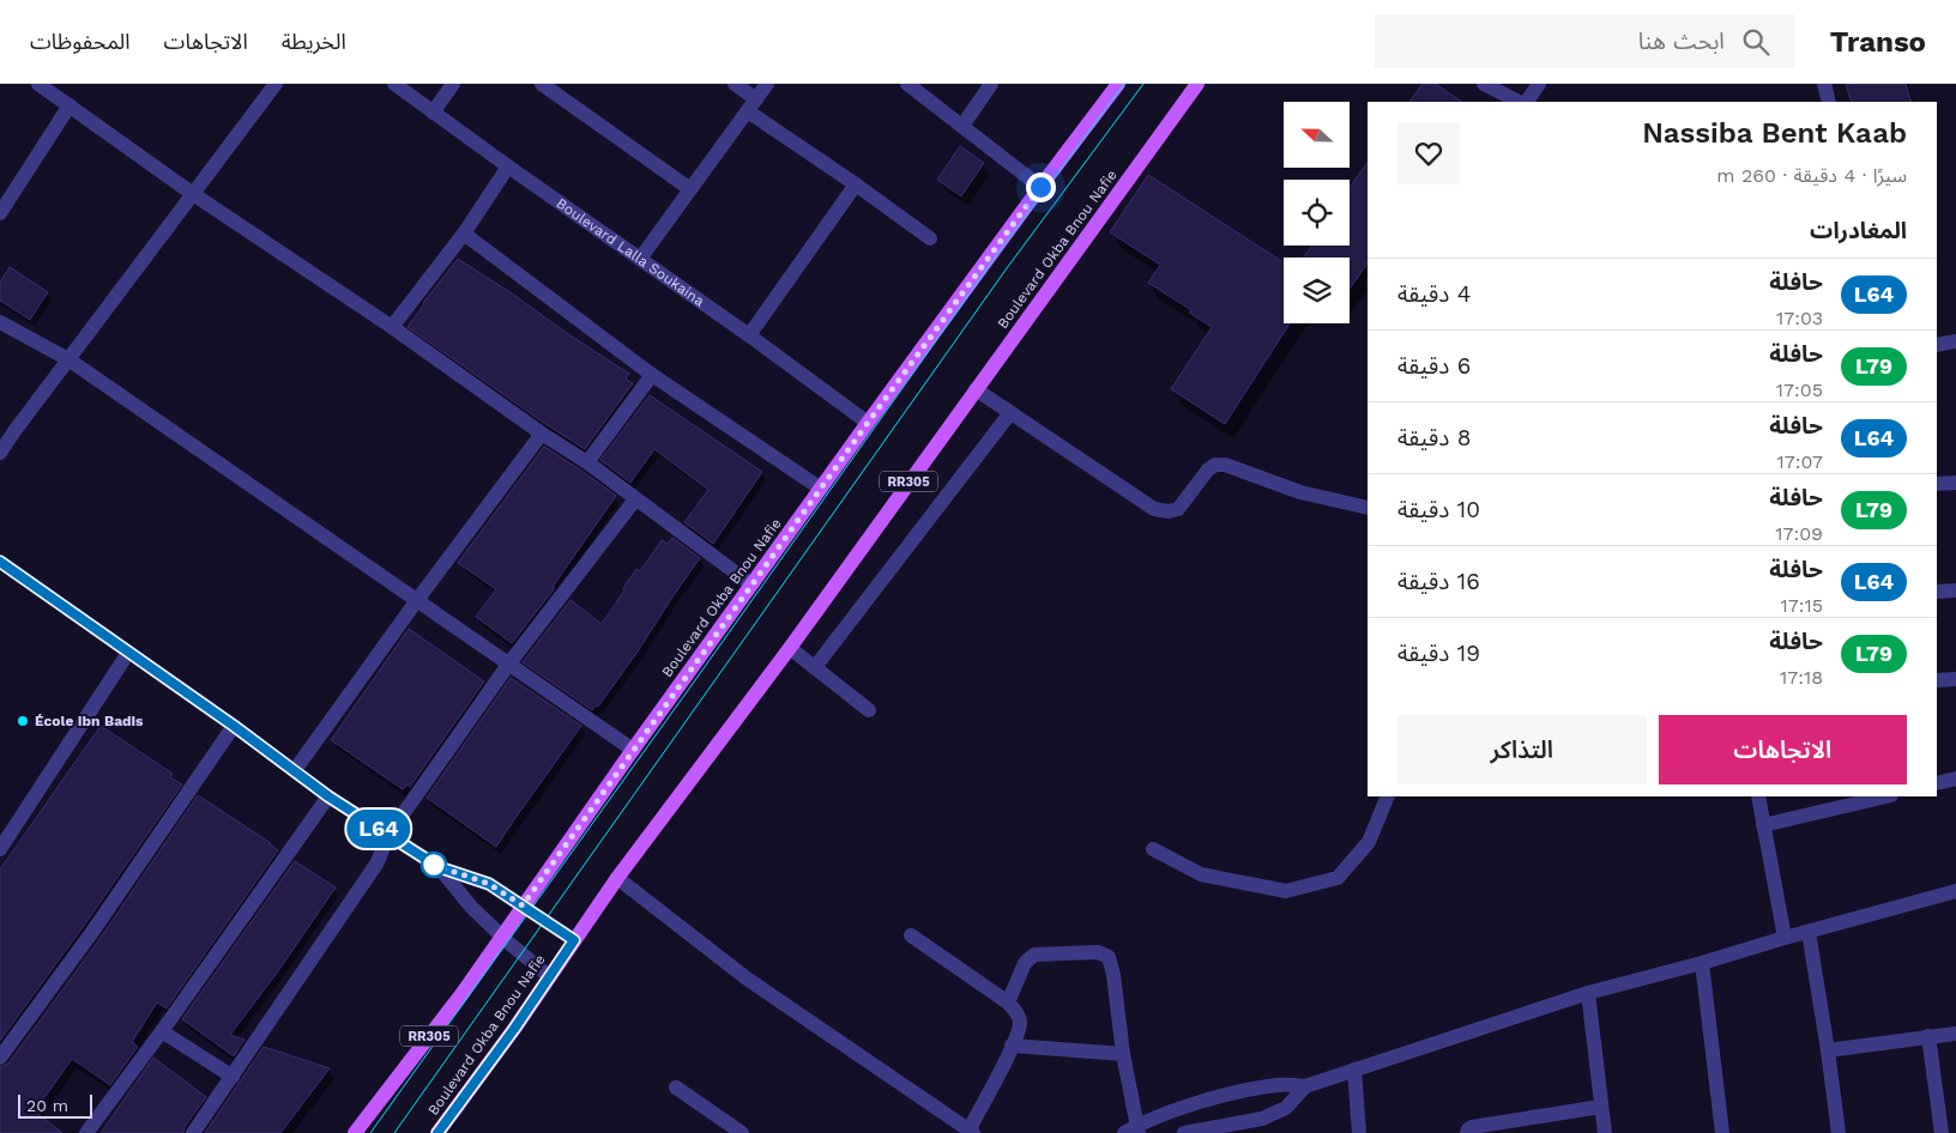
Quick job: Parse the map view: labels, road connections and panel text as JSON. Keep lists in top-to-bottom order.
{
  "streets": {
    "main road": ["Boulevard Okba Bnou Nafie", "RR305"],
    "street": ["Boulevard Lalla Soukaina"]
  },
  "crossings": [
    ["Boulevard Okba Bnou Nafie", "Boulevard Lalla Soukaina"]
  ],
  "places": ["École Ibn Badis"],
  "lines": ["bus line L64"],
  "scale_bar": "20 m",
  "north": "left",
  "page": {
    "header": "Transo",
    "search": "ابحث هنا",
    "nav": ["الخريطة", "الاتجاهات", "المحفوظات"],
    "on_map": "L64",
    "heading": [
      ["Nassiba Bent Kaab", "سيرًا · 4 دقيقة · 260 m"],
      "المغادرات"
    ],
    "list": [
      {
        "mark": "L64",
        "name": "حافلة",
        "note": "17:03",
        "value": "4 دقيقة"
      },
      {
        "mark": "L79",
        "name": "حافلة",
        "note": "17:05",
        "value": "6 دقيقة"
      },
      {
        "mark": "L64",
        "name": "حافلة",
        "note": "17:07",
        "value": "8 دقيقة"
      },
      {
        "mark": "L79",
        "name": "حافلة",
        "note": "17:09",
        "value": "10 دقيقة"
      },
      {
        "mark": "L64",
        "name": "حافلة",
        "note": "17:15",
        "value": "16 دقيقة"
      },
      {
        "mark": "L79",
        "name": "حافلة",
        "note": "17:18",
        "value": "19 دقيقة"
      }
    ],
    "buttons": ["الاتجاهات", "التذاكر"],
    "scale": "20 m"
  }
}
